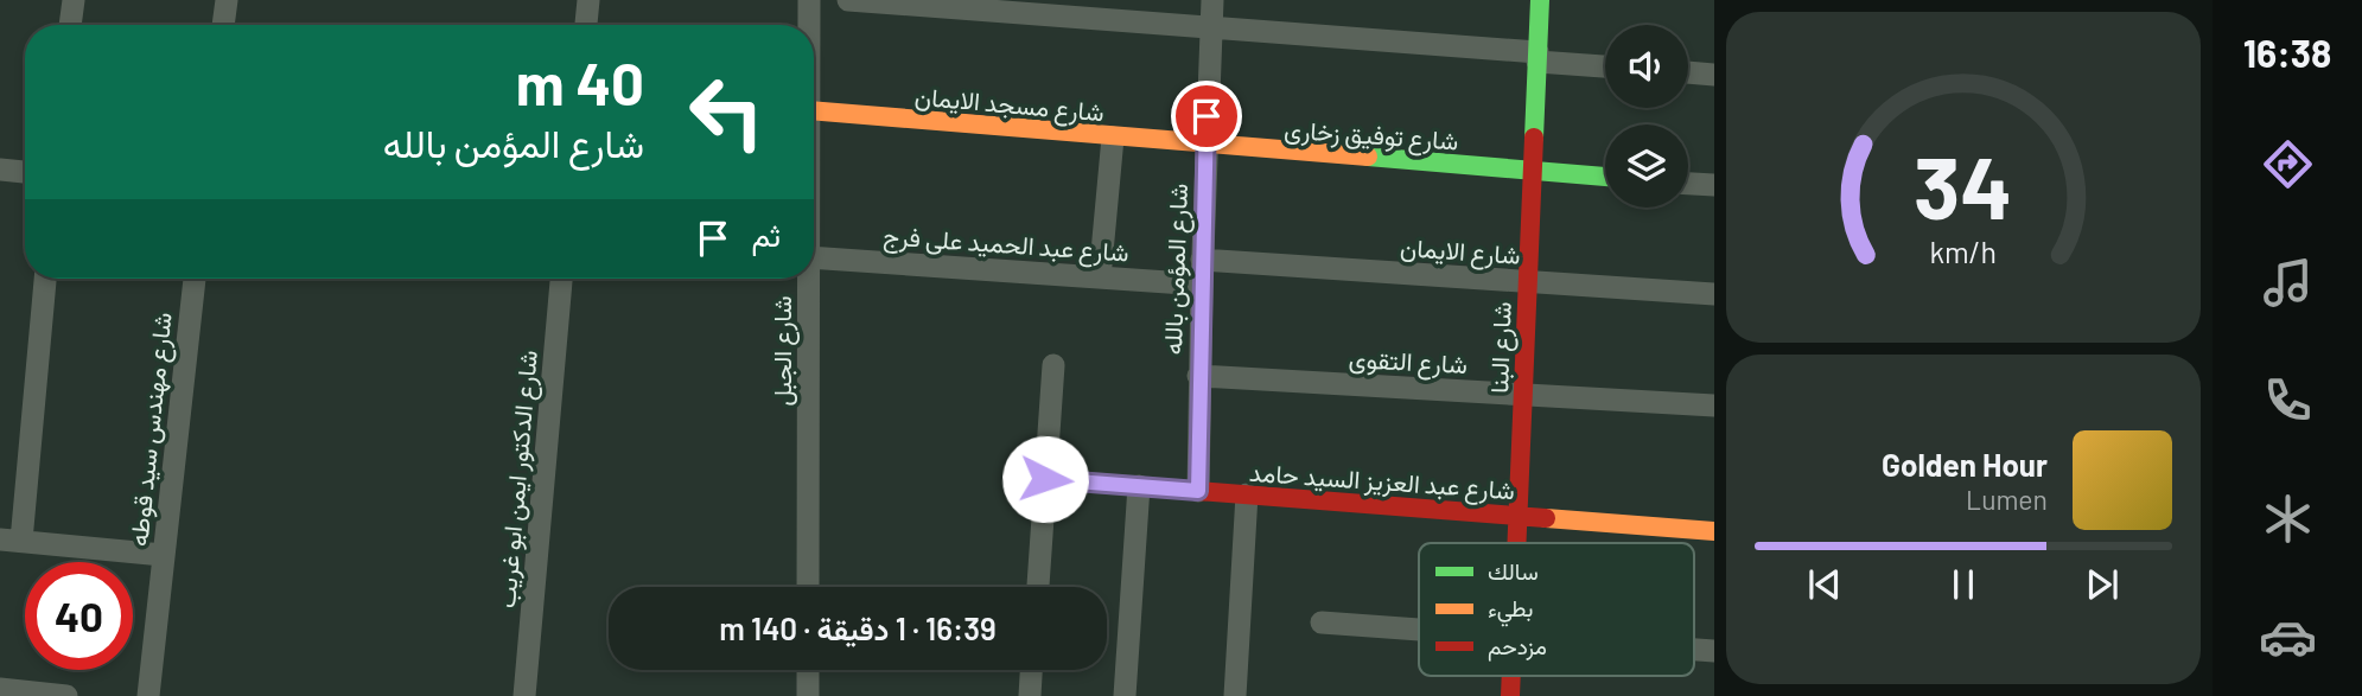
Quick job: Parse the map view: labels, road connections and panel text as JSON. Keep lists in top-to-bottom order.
{
  "streets": {
    "street": [
      "شارع مسجد الايمان",
      "شارع توفيق زخارى",
      "شارع عبد الحميد على فرج",
      "شارع الايمان",
      "شارع المؤمن بالله",
      "شارع البنا",
      "شارع الجبل",
      "شارع التقوى",
      "شارع مهندس سيد قوطه",
      "شارع الدكتور ايمن ابو غريب",
      "شارع عبد العزيز السيد حامد"
    ]
  },
  "crossings": [
    ["شارع مسجد الايمان", "شارع توفيق زخارى"],
    ["شارع مسجد الايمان", "شارع المؤمن بالله"],
    ["شارع توفيق زخارى", "شارع المؤمن بالله"],
    ["شارع توفيق زخارى", "شارع البنا"],
    ["شارع عبد الحميد على فرج", "شارع المؤمن بالله"],
    ["شارع الايمان", "شارع المؤمن بالله"],
    ["شارع الايمان", "شارع البنا"],
    ["شارع المؤمن بالله", "شارع التقوى"],
    ["شارع المؤمن بالله", "شارع عبد العزيز السيد حامد"],
    ["شارع البنا", "شارع التقوى"],
    ["شارع البنا", "شارع عبد العزيز السيد حامد"]
  ],
  "legend": ["سالك", "بطيء", "مزدحم"],
  "page": {
    "tabs": "16:38",
    "turn": ["40 m", "شارع المؤمن بالله"],
    "then": "ثم",
    "song": ["Golden Hour", "Lumen"],
    "limit": "40",
    "trip": "16:39 · 1 دقيقة · 140 m",
    "gauge": ["34", "km/h"]
  }
}
